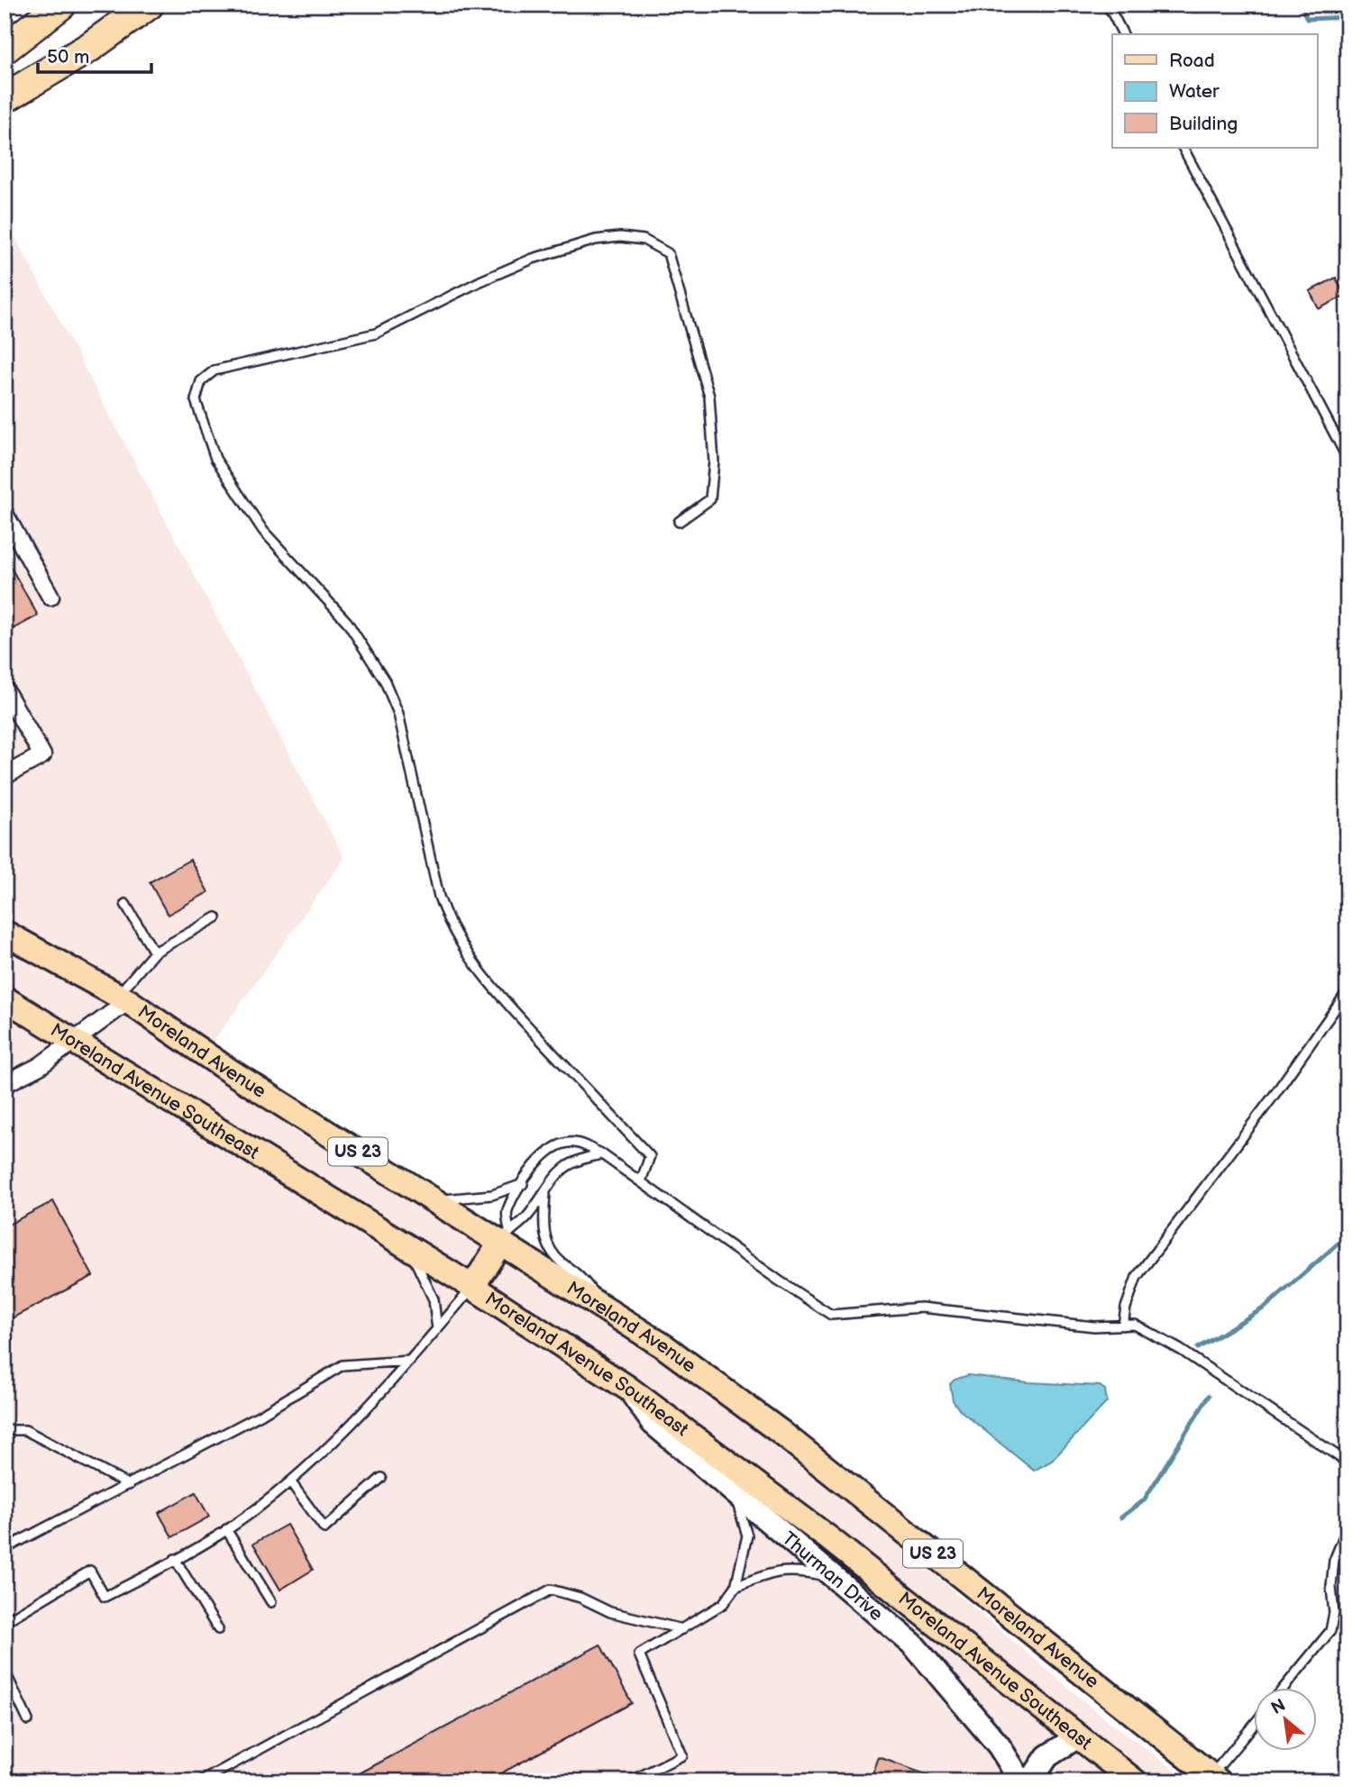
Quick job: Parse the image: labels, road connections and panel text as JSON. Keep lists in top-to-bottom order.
{
  "streets": {
    "main road": [
      "Moreland Avenue",
      "Moreland Avenue Southeast",
      "US 23",
      "Thurman Drive"
    ]
  },
  "crossings": [
    ["Moreland Avenue Southeast", "Thurman Drive"]
  ],
  "legend": ["Road", "Water", "Building"],
  "scale_bar": "50 m",
  "north": "top left"
}
